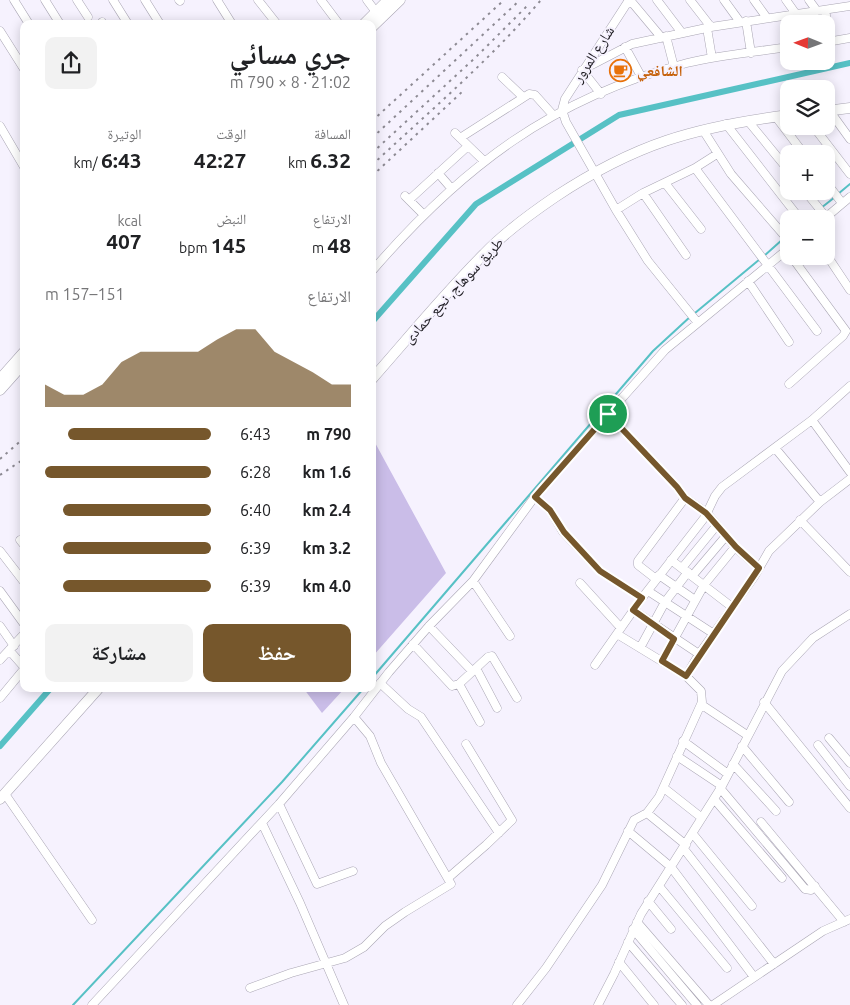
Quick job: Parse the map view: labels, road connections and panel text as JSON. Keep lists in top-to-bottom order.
{
  "streets": {
    "main road": ["طريق سوهاج, نجع حمادى"],
    "street": ["شارع المرور"]
  },
  "places": {
    "cafe": ["الشافعي"]
  },
  "north": "left",
  "page": {
    "map_buttons": ["+", "−"],
    "heading": ["جري مسائي", "21:02 · 8 × 790 m"],
    "stats": [
      ["المسافة", "6.32 km"],
      ["الوقت", "42:27"],
      ["الوتيرة", "6:43 /km"],
      ["الارتفاع", "48 m"],
      ["النبض", "145 bpm"],
      ["kcal", "407"]
    ],
    "chart": ["الارتفاع", "151–157 m"],
    "list": [
      {
        "name": "790 m",
        "note": "6:43"
      },
      {
        "name": "1.6 km",
        "note": "6:28"
      },
      {
        "name": "2.4 km",
        "note": "6:40"
      },
      {
        "name": "3.2 km",
        "note": "6:39"
      },
      {
        "name": "4.0 km",
        "note": "6:39"
      }
    ],
    "buttons": ["حفظ", "مشاركة"]
  }
}
